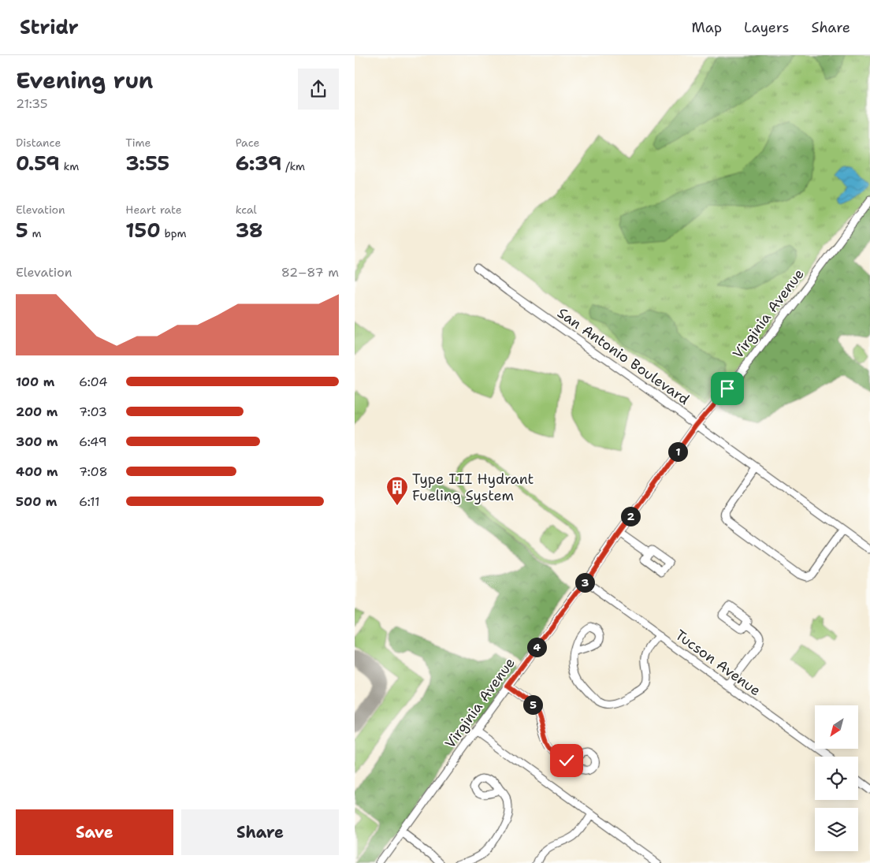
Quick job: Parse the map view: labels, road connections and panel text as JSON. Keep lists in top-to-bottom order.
{
  "streets": {
    "street": ["Virginia Avenue", "San Antonio Boulevard", "Tucson Avenue"]
  },
  "crossings": [
    ["Virginia Avenue", "San Antonio Boulevard"],
    ["Virginia Avenue", "Tucson Avenue"]
  ],
  "places": {
    "building": ["Type III Hydrant Fueling System"]
  },
  "north": "bottom left",
  "page": {
    "header": "Stridr",
    "nav": ["Map", "Layers", "Share"],
    "heading": ["Evening run", "21:35"],
    "stats": [
      ["Distance", "0.59 km"],
      ["Time", "3:55"],
      ["Pace", "6:39 /km"],
      ["Elevation", "5 m"],
      ["Heart rate", "150 bpm"],
      ["kcal", "38"]
    ],
    "chart": ["Elevation", "82–87 m"],
    "list": [
      {
        "name": "100 m",
        "note": "6:04"
      },
      {
        "name": "200 m",
        "note": "7:03"
      },
      {
        "name": "300 m",
        "note": "6:49"
      },
      {
        "name": "400 m",
        "note": "7:08"
      },
      {
        "name": "500 m",
        "note": "6:11"
      }
    ],
    "pins": [
      "1",
      "2",
      "3",
      "4",
      "5"
    ],
    "buttons": ["Save", "Share"]
  }
}
